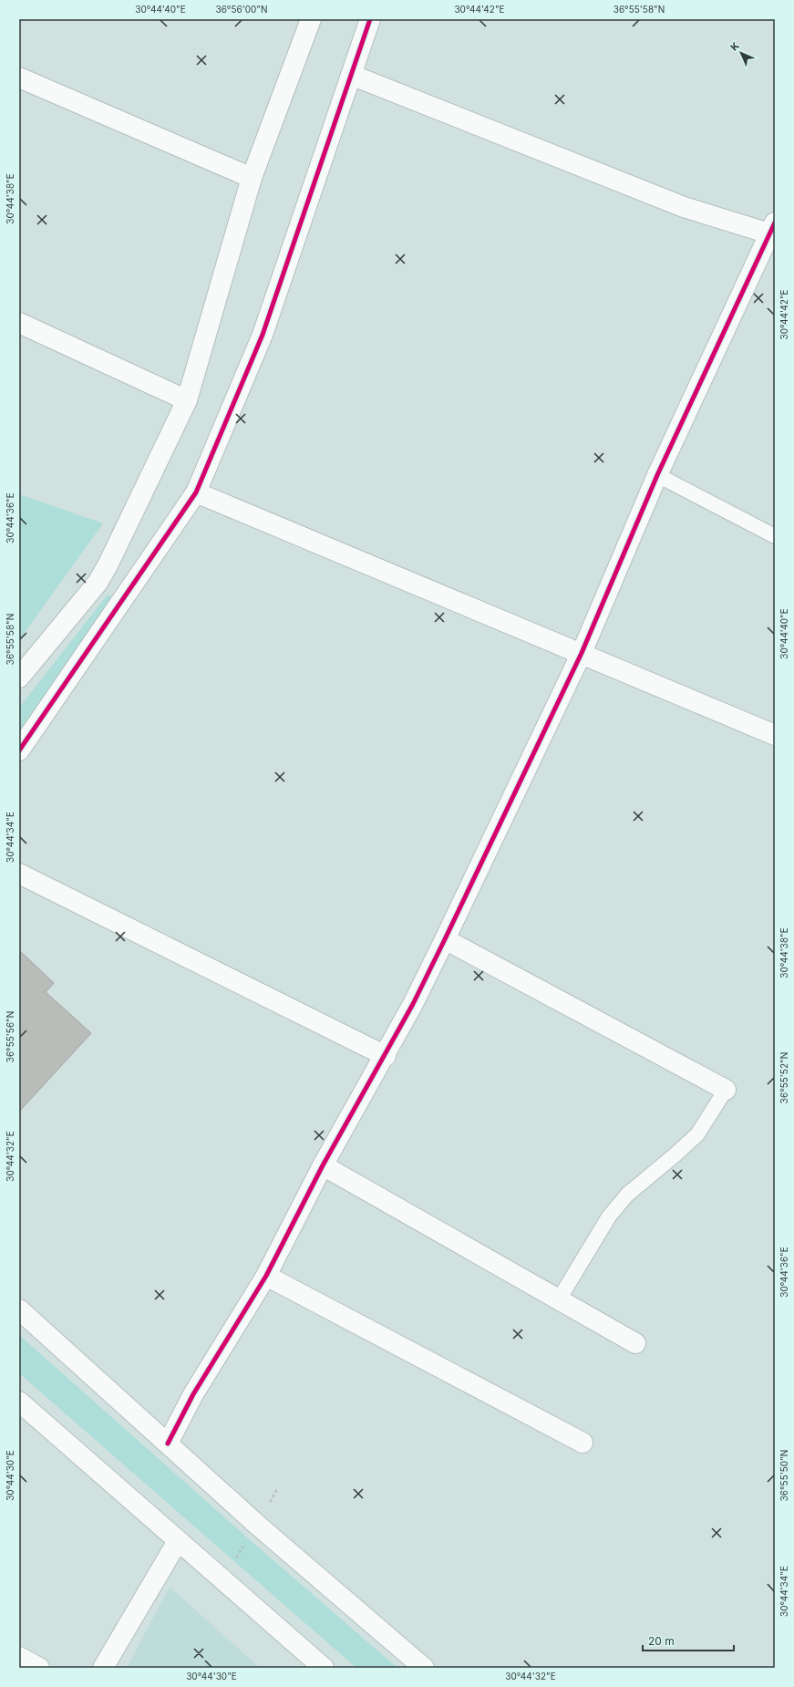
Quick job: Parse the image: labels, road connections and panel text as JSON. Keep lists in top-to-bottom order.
{
  "scale_bar": "20 m",
  "north": "top left",
  "coordinates": [
    "30°44'40\"E",
    "36°56'00\"N",
    "30°44'42\"E",
    "36°55'58\"N",
    "30°44'38\"E",
    "30°44'36\"E",
    "30°44'34\"E",
    "36°55'56\"N",
    "36°55'52\"N",
    "30°44'32\"E",
    "30°44'30\"E",
    "36°55'50\"N"
  ]
}
